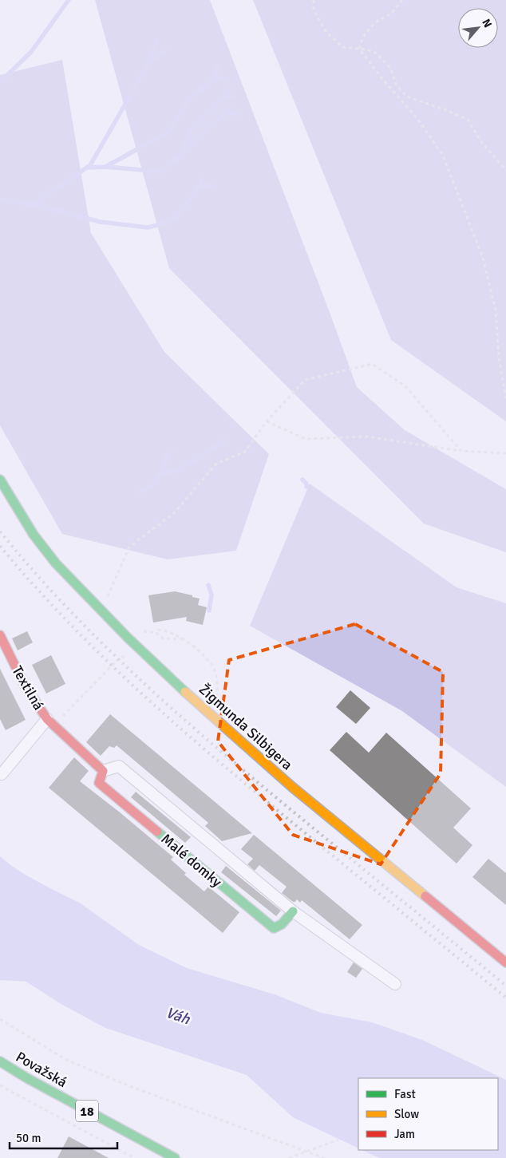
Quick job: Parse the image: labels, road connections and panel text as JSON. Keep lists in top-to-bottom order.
{
  "streets": {
    "street": [
      "Textilná",
      "Žigmunda Silbigera",
      "Malé domky",
      "Považská",
      "18"
    ]
  },
  "water": ["Váh"],
  "legend": ["Fast", "Slow", "Jam"],
  "scale_bar": "50 m",
  "north": "top right"
}
